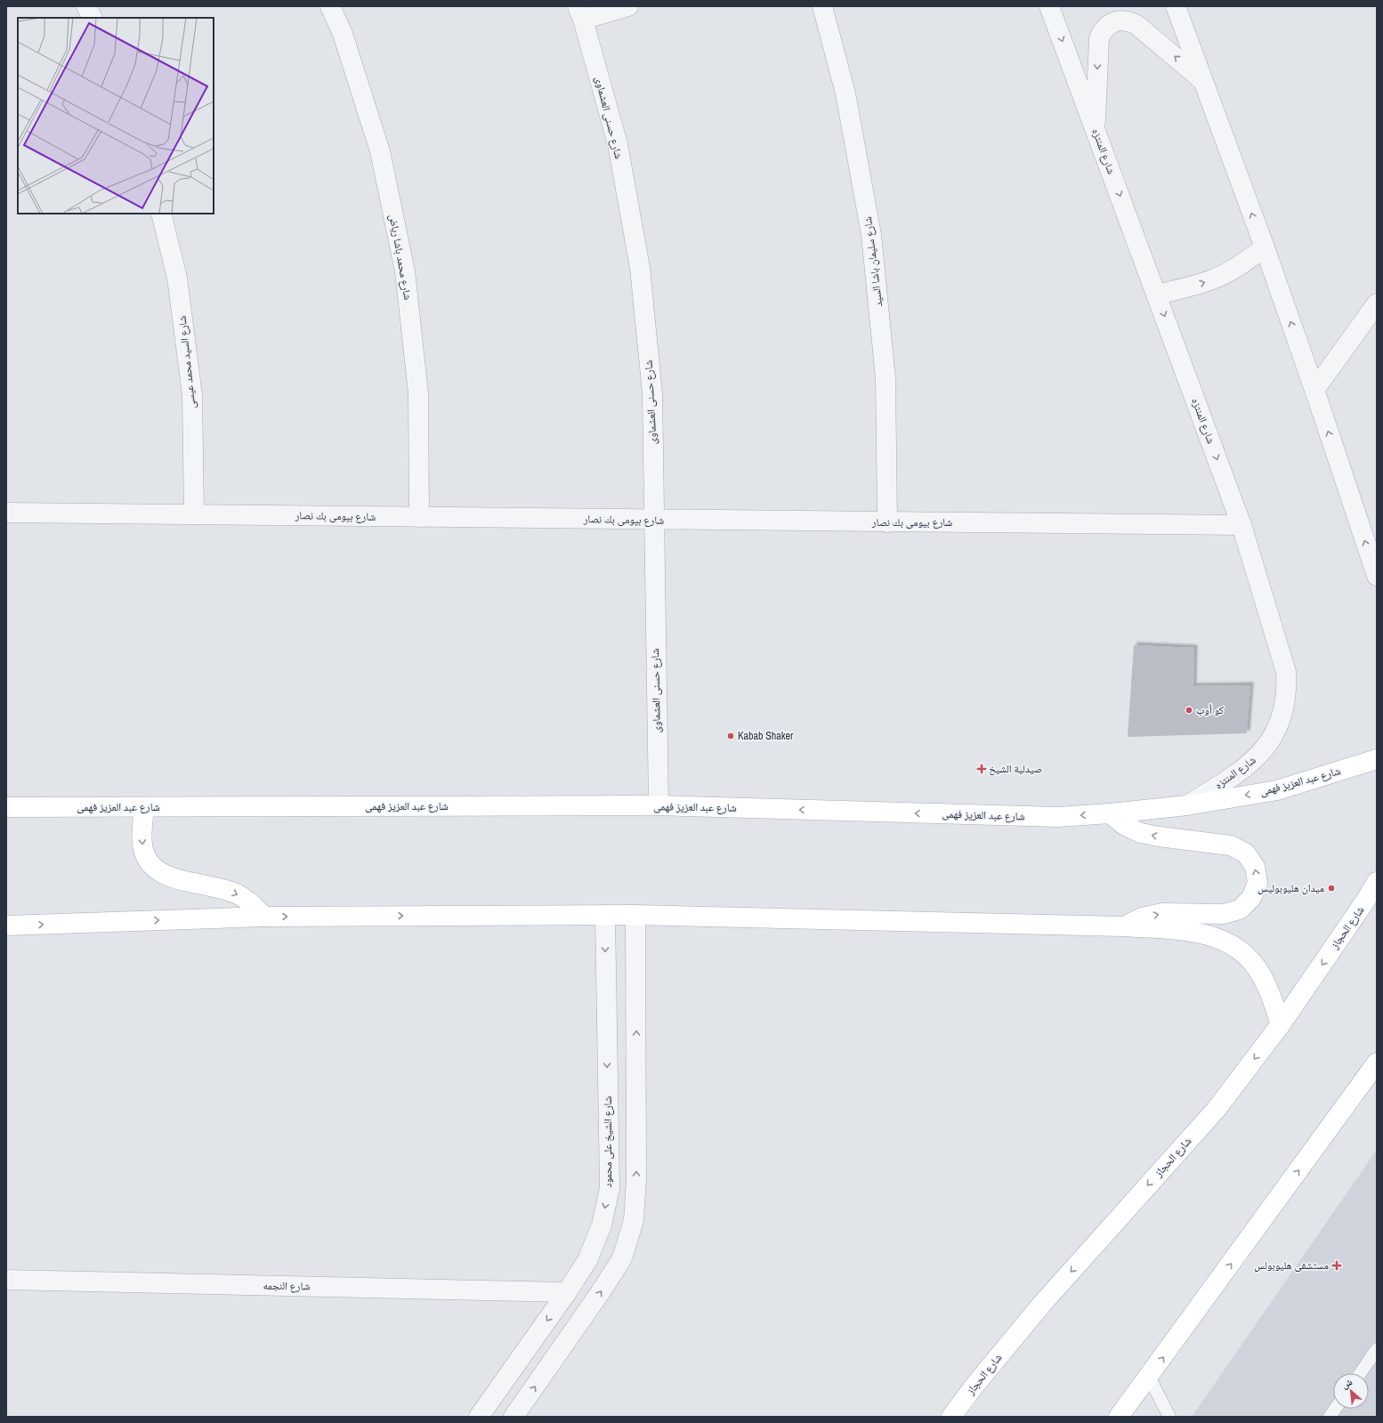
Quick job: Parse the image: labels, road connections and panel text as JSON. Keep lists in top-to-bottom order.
{
  "streets": {
    "main road": ["شارع عبد العزيز فهمى", "شارع الحجاز"],
    "street": [
      "شارع حسنى العشماوى",
      "شارع المنتزه",
      "شارع محمد باشا رياض",
      "شارع سليمان باشا السيد",
      "شارع السيد محمد عيسى",
      "شارع بيومى بك نصار",
      "شارع الشيخ على محمود",
      "شارع النجمه"
    ]
  },
  "crossings": [
    ["شارع حسنى العشماوى", "شارع بيومى بك نصار"],
    ["شارع حسنى العشماوى", "شارع عبد العزيز فهمى"],
    ["شارع المنتزه", "شارع بيومى بك نصار"],
    ["شارع المنتزه", "شارع عبد العزيز فهمى"],
    ["شارع محمد باشا رياض", "شارع بيومى بك نصار"],
    ["شارع سليمان باشا السيد", "شارع بيومى بك نصار"],
    ["شارع السيد محمد عيسى", "شارع بيومى بك نصار"],
    ["شارع الشيخ على محمود", "شارع النجمه"]
  ],
  "places": {
    "other": ["كو أوب", "Kabab Shaker", "ميدان هليوبوليس"],
    "health": ["صيدلية الشيخ", "مستشفى هليوبولس"]
  },
  "north": "top left"
}
